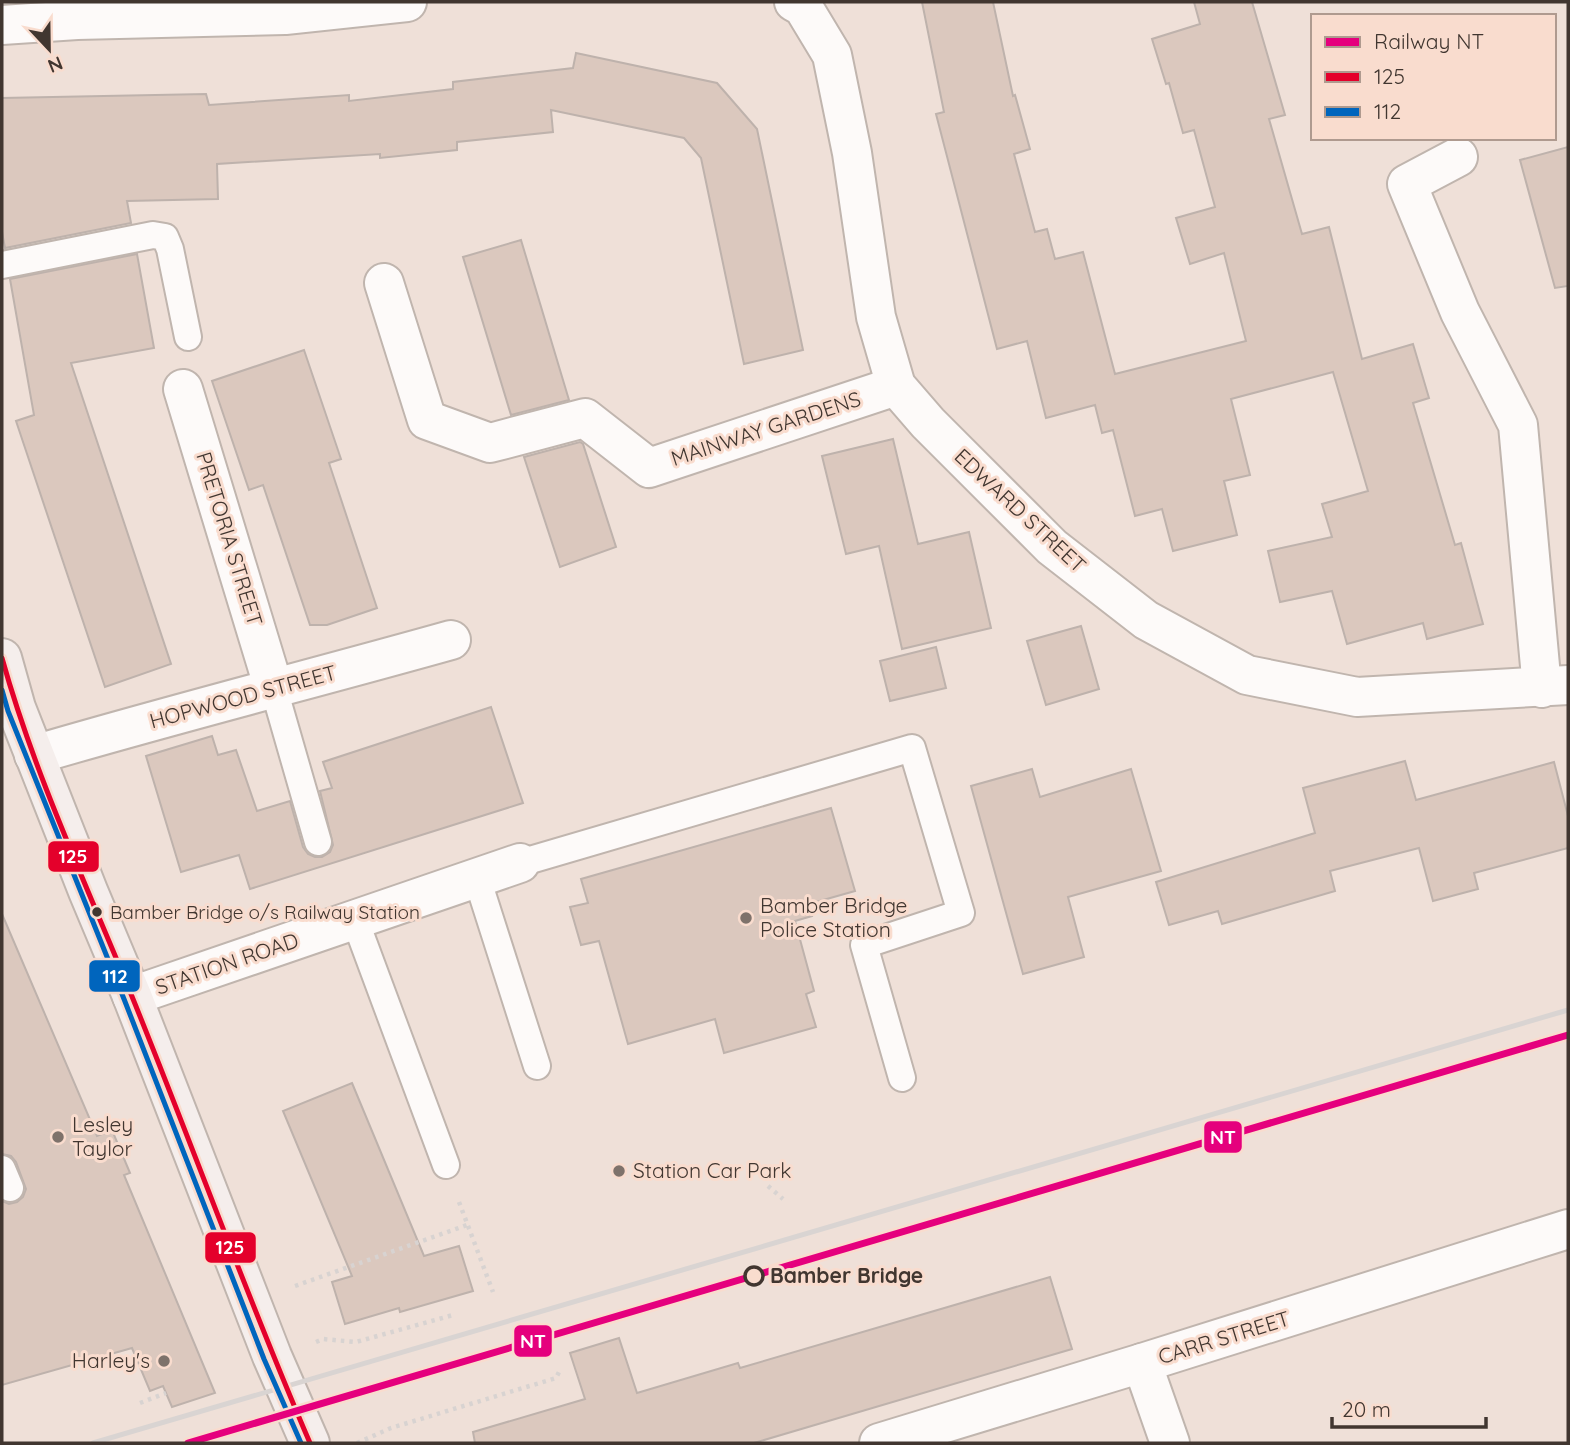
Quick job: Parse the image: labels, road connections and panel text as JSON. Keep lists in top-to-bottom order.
{
  "streets": {
    "main road": ["STATION ROAD"],
    "street": [
      "MAINWAY GARDENS",
      "EDWARD STREET",
      "PRETORIA STREET",
      "HOPWOOD STREET",
      "CARR STREET"
    ]
  },
  "crossings": [
    ["MAINWAY GARDENS", "EDWARD STREET"],
    ["PRETORIA STREET", "HOPWOOD STREET"],
    ["HOPWOOD STREET", "STATION ROAD"]
  ],
  "places": [
    "Bamber Bridge o/s Railway Station",
    "Bamber Bridge Police Station",
    "Lesley Taylor",
    "Station Car Park",
    "Bamber Bridge",
    "Harley's"
  ],
  "lines": ["transit line 125", "transit line 112", "rail line NT"],
  "legend": ["Railway NT", "125", "112"],
  "scale_bar": "20 m",
  "north": "bottom"
}
